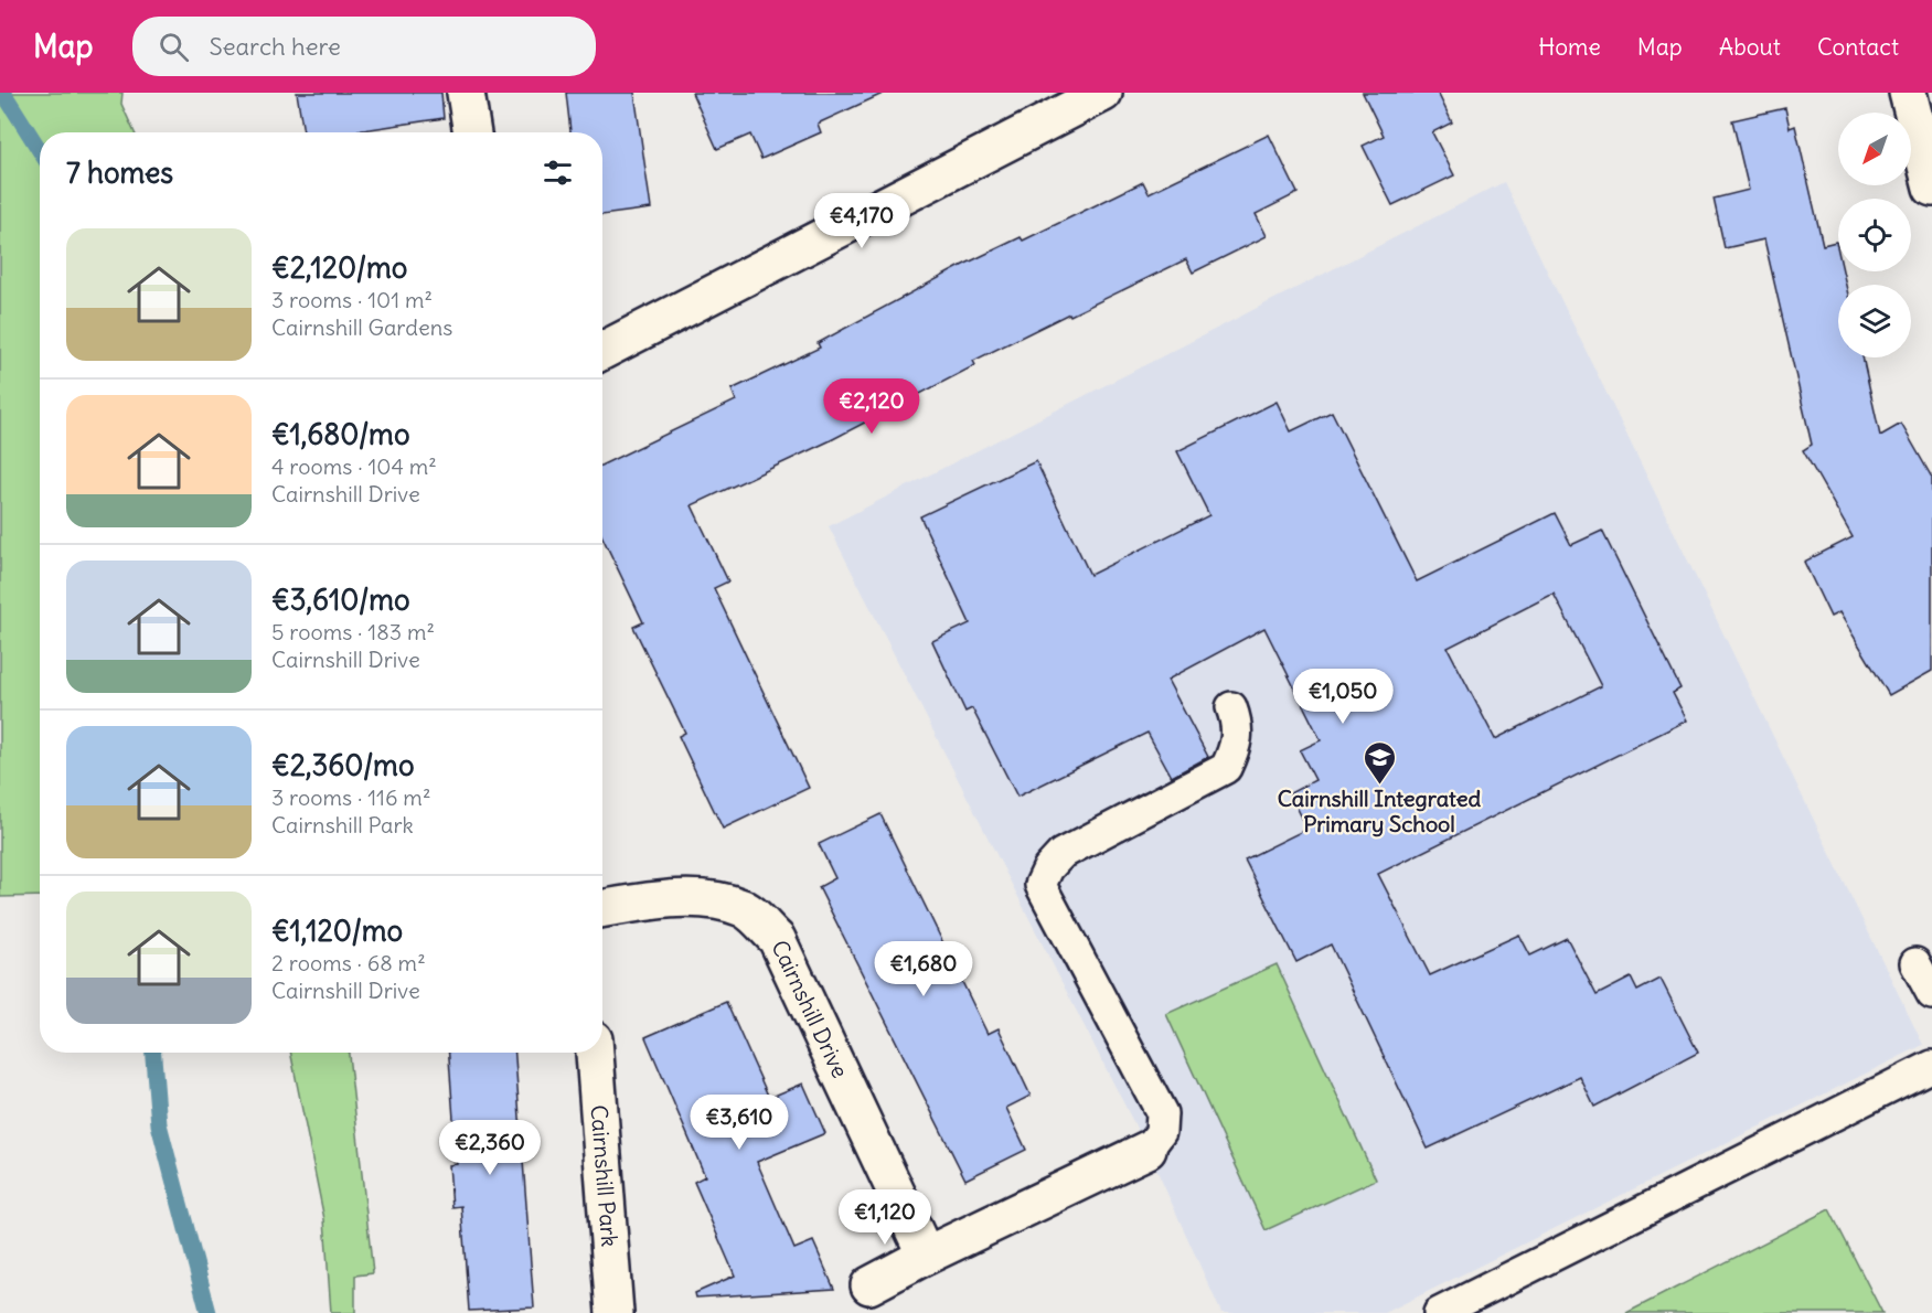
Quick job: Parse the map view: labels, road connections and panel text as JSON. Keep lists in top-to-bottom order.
{
  "streets": {
    "street": ["Cairnshill Drive", "Cairnshill Park"]
  },
  "places": {
    "school or university": ["Cairnshill Integrated Primary School"]
  },
  "north": "bottom left",
  "page": {
    "header": "Map",
    "search": "Search here",
    "nav": [
      "Home",
      "Map",
      "About",
      "Contact"
    ],
    "heading": "7 homes",
    "price": [
      "€4,170",
      "€2,120",
      "€1,050",
      "€1,680",
      "€3,610",
      "€2,360",
      "€1,120"
    ],
    "list": [
      {
        "name": "€2,120/mo",
        "note": "3 rooms · 101 m² · Cairnshill Gardens"
      },
      {
        "name": "€1,680/mo",
        "note": "4 rooms · 104 m² · Cairnshill Drive"
      },
      {
        "name": "€3,610/mo",
        "note": "5 rooms · 183 m² · Cairnshill Drive"
      },
      {
        "name": "€2,360/mo",
        "note": "3 rooms · 116 m² · Cairnshill Park"
      },
      {
        "name": "€1,120/mo",
        "note": "2 rooms · 68 m² · Cairnshill Drive"
      }
    ]
  }
}
